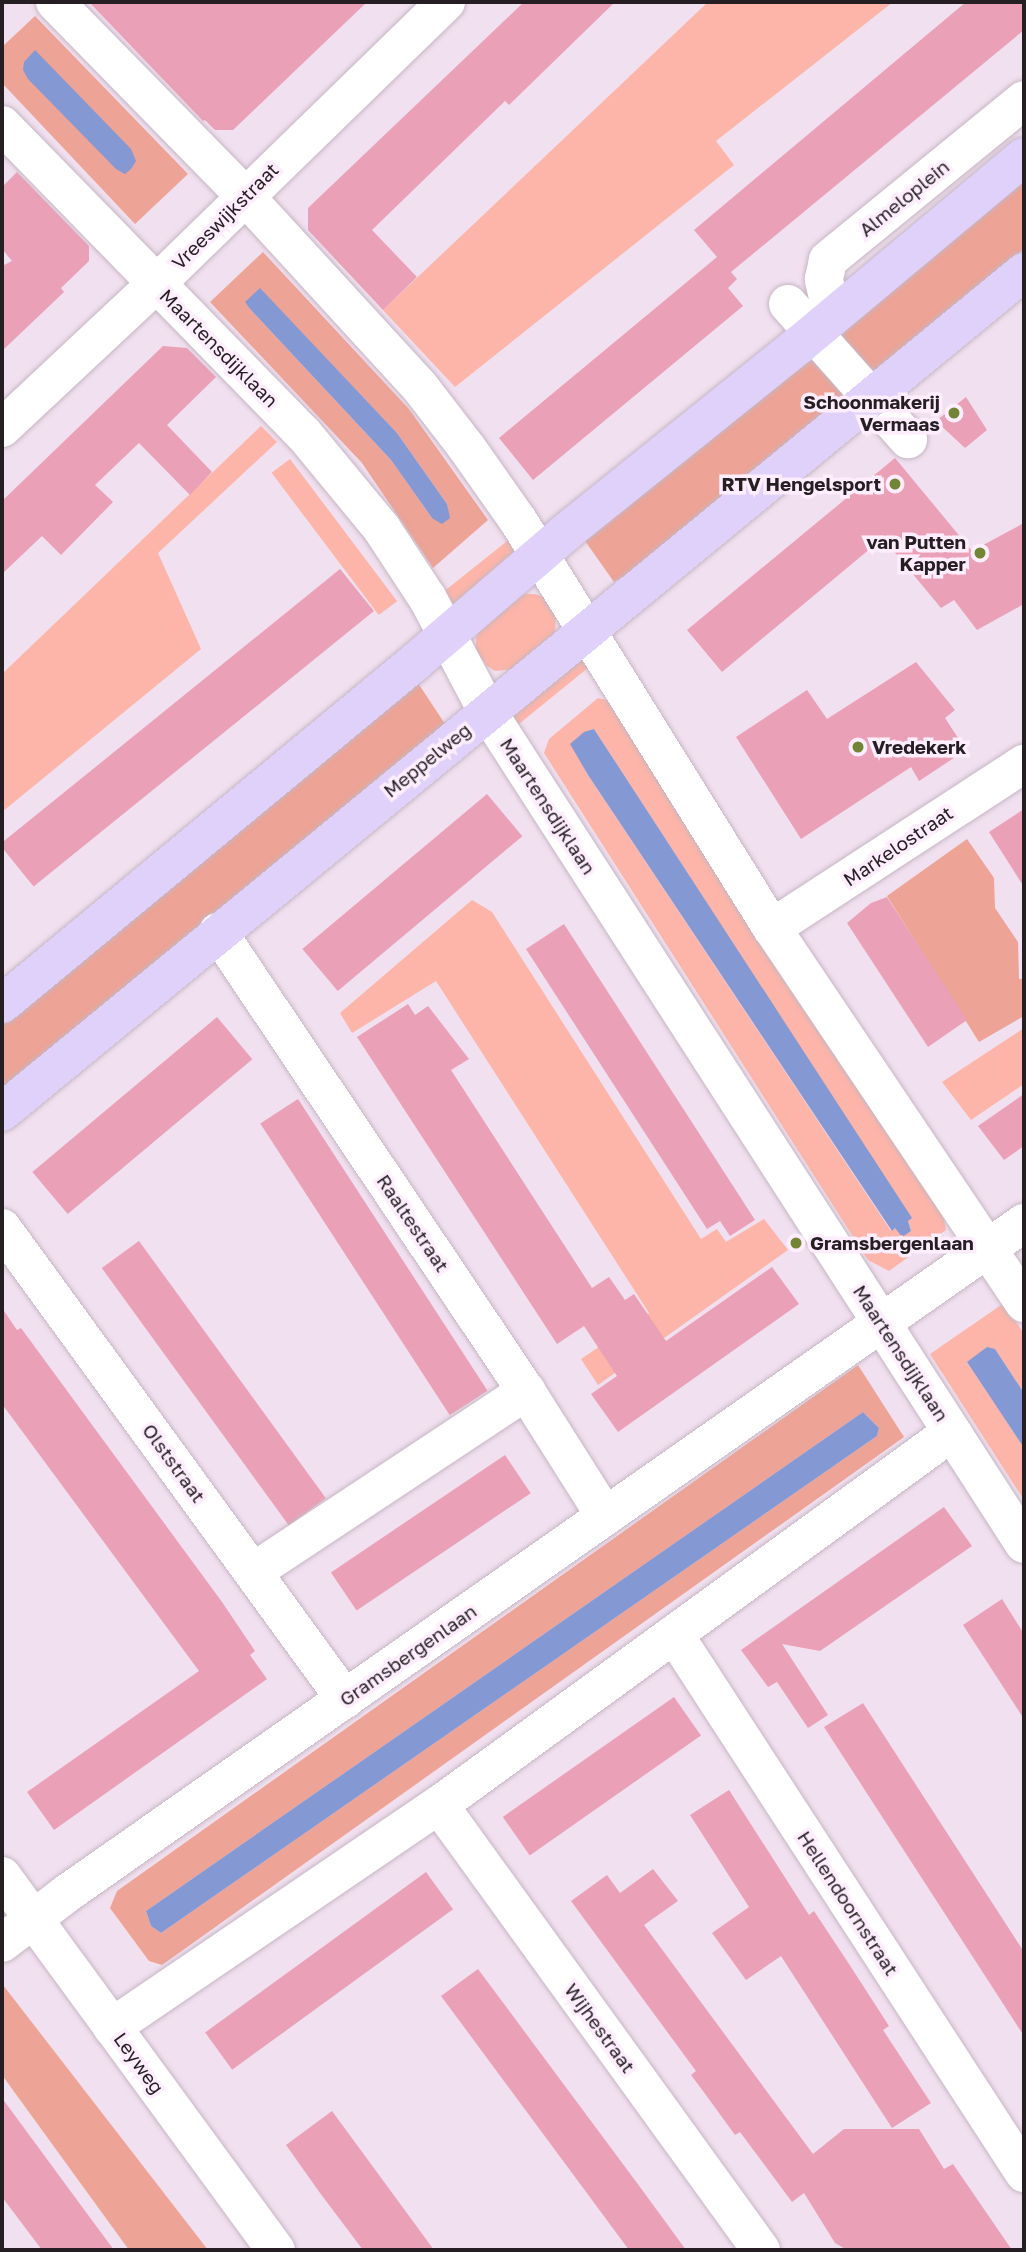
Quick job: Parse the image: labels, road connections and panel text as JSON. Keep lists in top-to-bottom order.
{
  "streets": {
    "main road": ["Meppelweg"],
    "street": [
      "Almeloplein",
      "Vreeswijkstraat",
      "Maartensdijklaan",
      "Markelostraat",
      "Raaltestraat",
      "Olststraat",
      "Gramsbergenlaan",
      "Hellendoornstraat",
      "Wijhestraat",
      "Leyweg"
    ]
  },
  "crossings": [
    ["Almeloplein", "Meppelweg"],
    ["Vreeswijkstraat", "Maartensdijklaan"],
    ["Maartensdijklaan", "Meppelweg"],
    ["Maartensdijklaan", "Gramsbergenlaan"],
    ["Meppelweg", "Raaltestraat"],
    ["Raaltestraat", "Gramsbergenlaan"],
    ["Olststraat", "Gramsbergenlaan"],
    ["Gramsbergenlaan", "Leyweg"]
  ],
  "places": [
    "Schoonmakerij Vermaas",
    "RTV Hengelsport",
    "van Putten Kapper",
    "Vredekerk",
    "Gramsbergenlaan"
  ]
}
